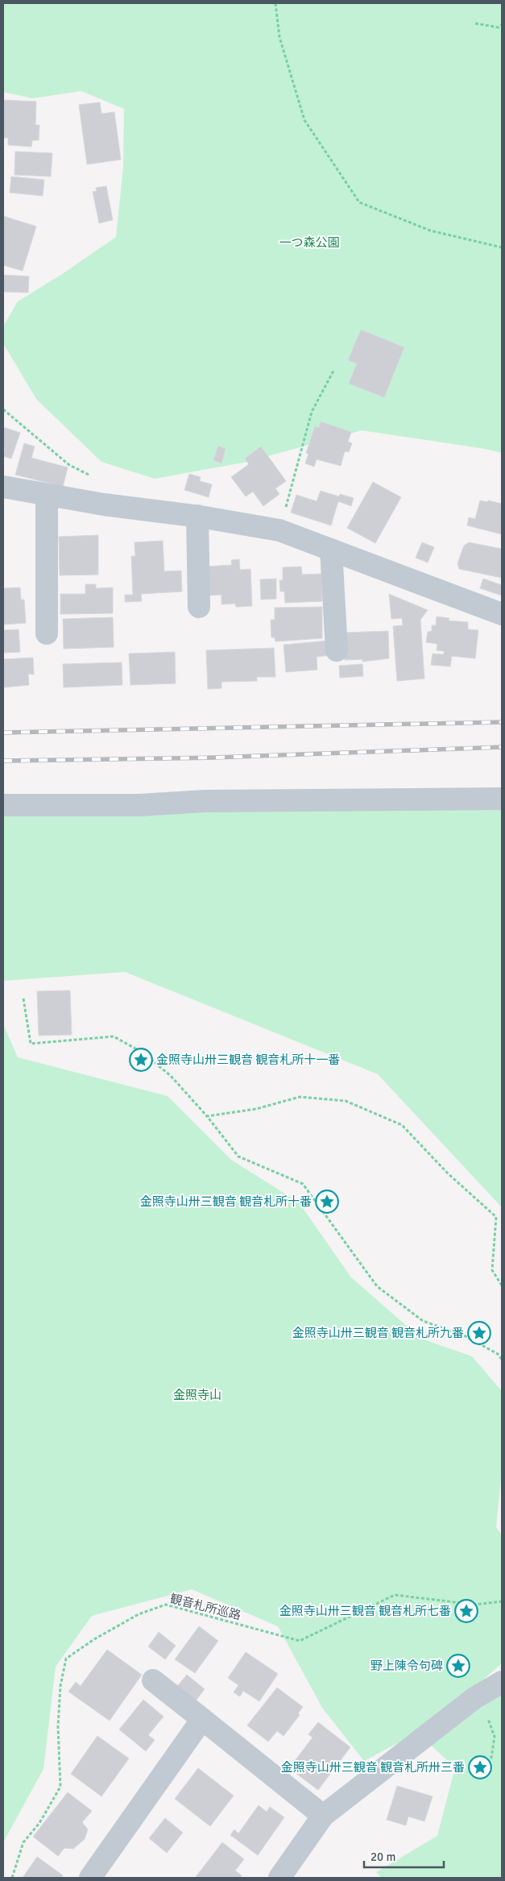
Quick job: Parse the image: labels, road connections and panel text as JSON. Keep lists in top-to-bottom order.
{
  "streets": {
    "path": ["観音札所巡路"]
  },
  "parks": ["一つ森公園", "金照寺山"],
  "places": {
    "place": [
      "金照寺山卅三観音 観音札所十一番",
      "金照寺山卅三観音 観音札所十番",
      "金照寺山卅三観音 観音札所九番",
      "金照寺山卅三観音 観音札所七番",
      "野上陳令句碑",
      "金照寺山卅三観音 観音札所卅三番"
    ]
  },
  "scale_bar": "20 m"
}
